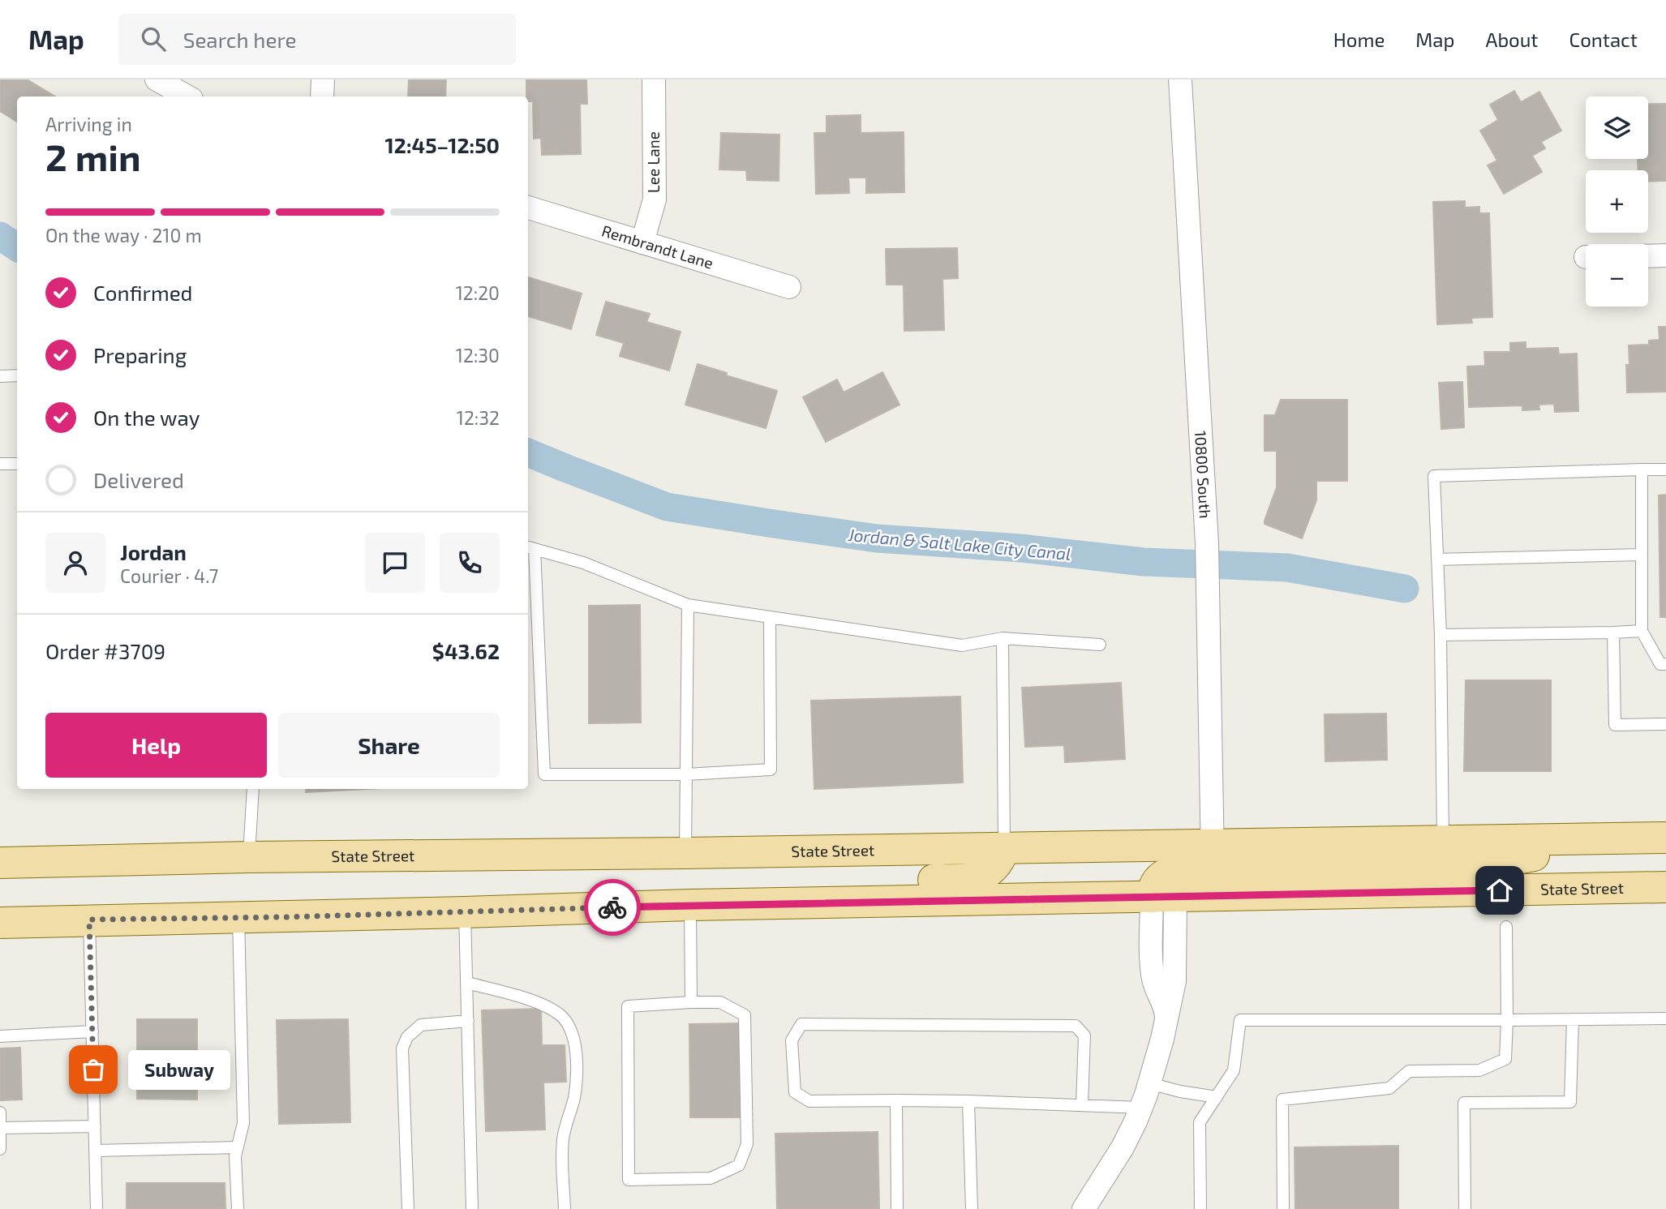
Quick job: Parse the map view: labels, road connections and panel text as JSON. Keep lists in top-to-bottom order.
{
  "streets": {
    "main road": ["State Street"],
    "street": ["Lee Lane", "Rembrandt Lane", "10800 South"]
  },
  "crossings": [
    ["Lee Lane", "Rembrandt Lane"],
    ["10800 South", "State Street"]
  ],
  "water": ["Jordan & Salt Lake City Canal"],
  "places": ["Subway"],
  "page": {
    "header": "Map",
    "search": "Search here",
    "nav": [
      "Home",
      "Map",
      "About",
      "Contact"
    ],
    "map_buttons": ["+", "−"],
    "heading": ["2 min", "Arriving in", "12:45–12:50"],
    "panel": [
      "Jordan",
      "Courier · 4.7",
      "Order #3709",
      "$43.62"
    ],
    "bar": "On the way · 210 m",
    "list": [
      ["Confirmed", "12:20"],
      ["Preparing", "12:30"],
      ["On the way", "12:32"],
      "Delivered"
    ],
    "buttons": ["Help", "Share"],
    "bubble": "Subway"
  }
}
